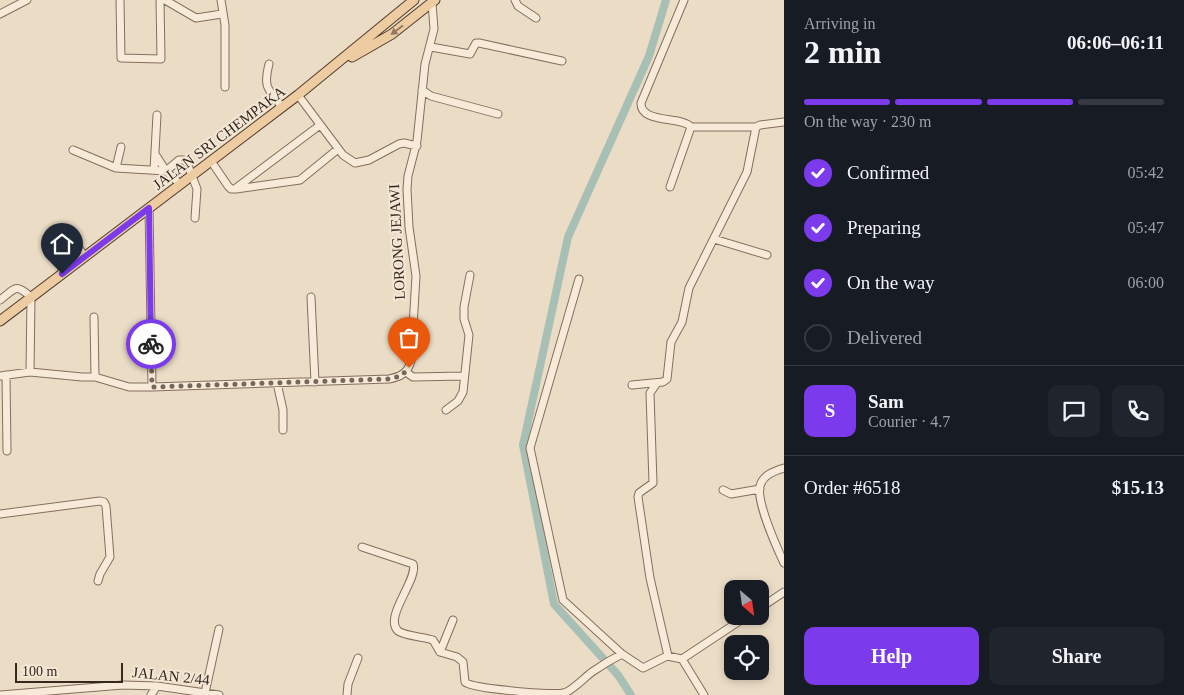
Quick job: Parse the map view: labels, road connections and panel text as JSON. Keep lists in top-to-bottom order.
{
  "streets": {
    "main road": ["JALAN SRI CHEMPAKA"],
    "street": ["LORONG JEJAWI", "JALAN 2/44"]
  },
  "scale_bar": "100 m",
  "north": "bottom right",
  "page": {
    "heading": ["2 min", "Arriving in", "06:06–06:11"],
    "panel": [
      "Sam",
      "Courier · 4.7",
      "Order #6518",
      "$15.13"
    ],
    "bar": "On the way · 230 m",
    "list": [
      ["Confirmed", "05:42"],
      ["Preparing", "05:47"],
      ["On the way", "06:00"],
      "Delivered"
    ],
    "round": "S",
    "buttons": ["Help", "Share"],
    "scale": "100 m"
  }
}
